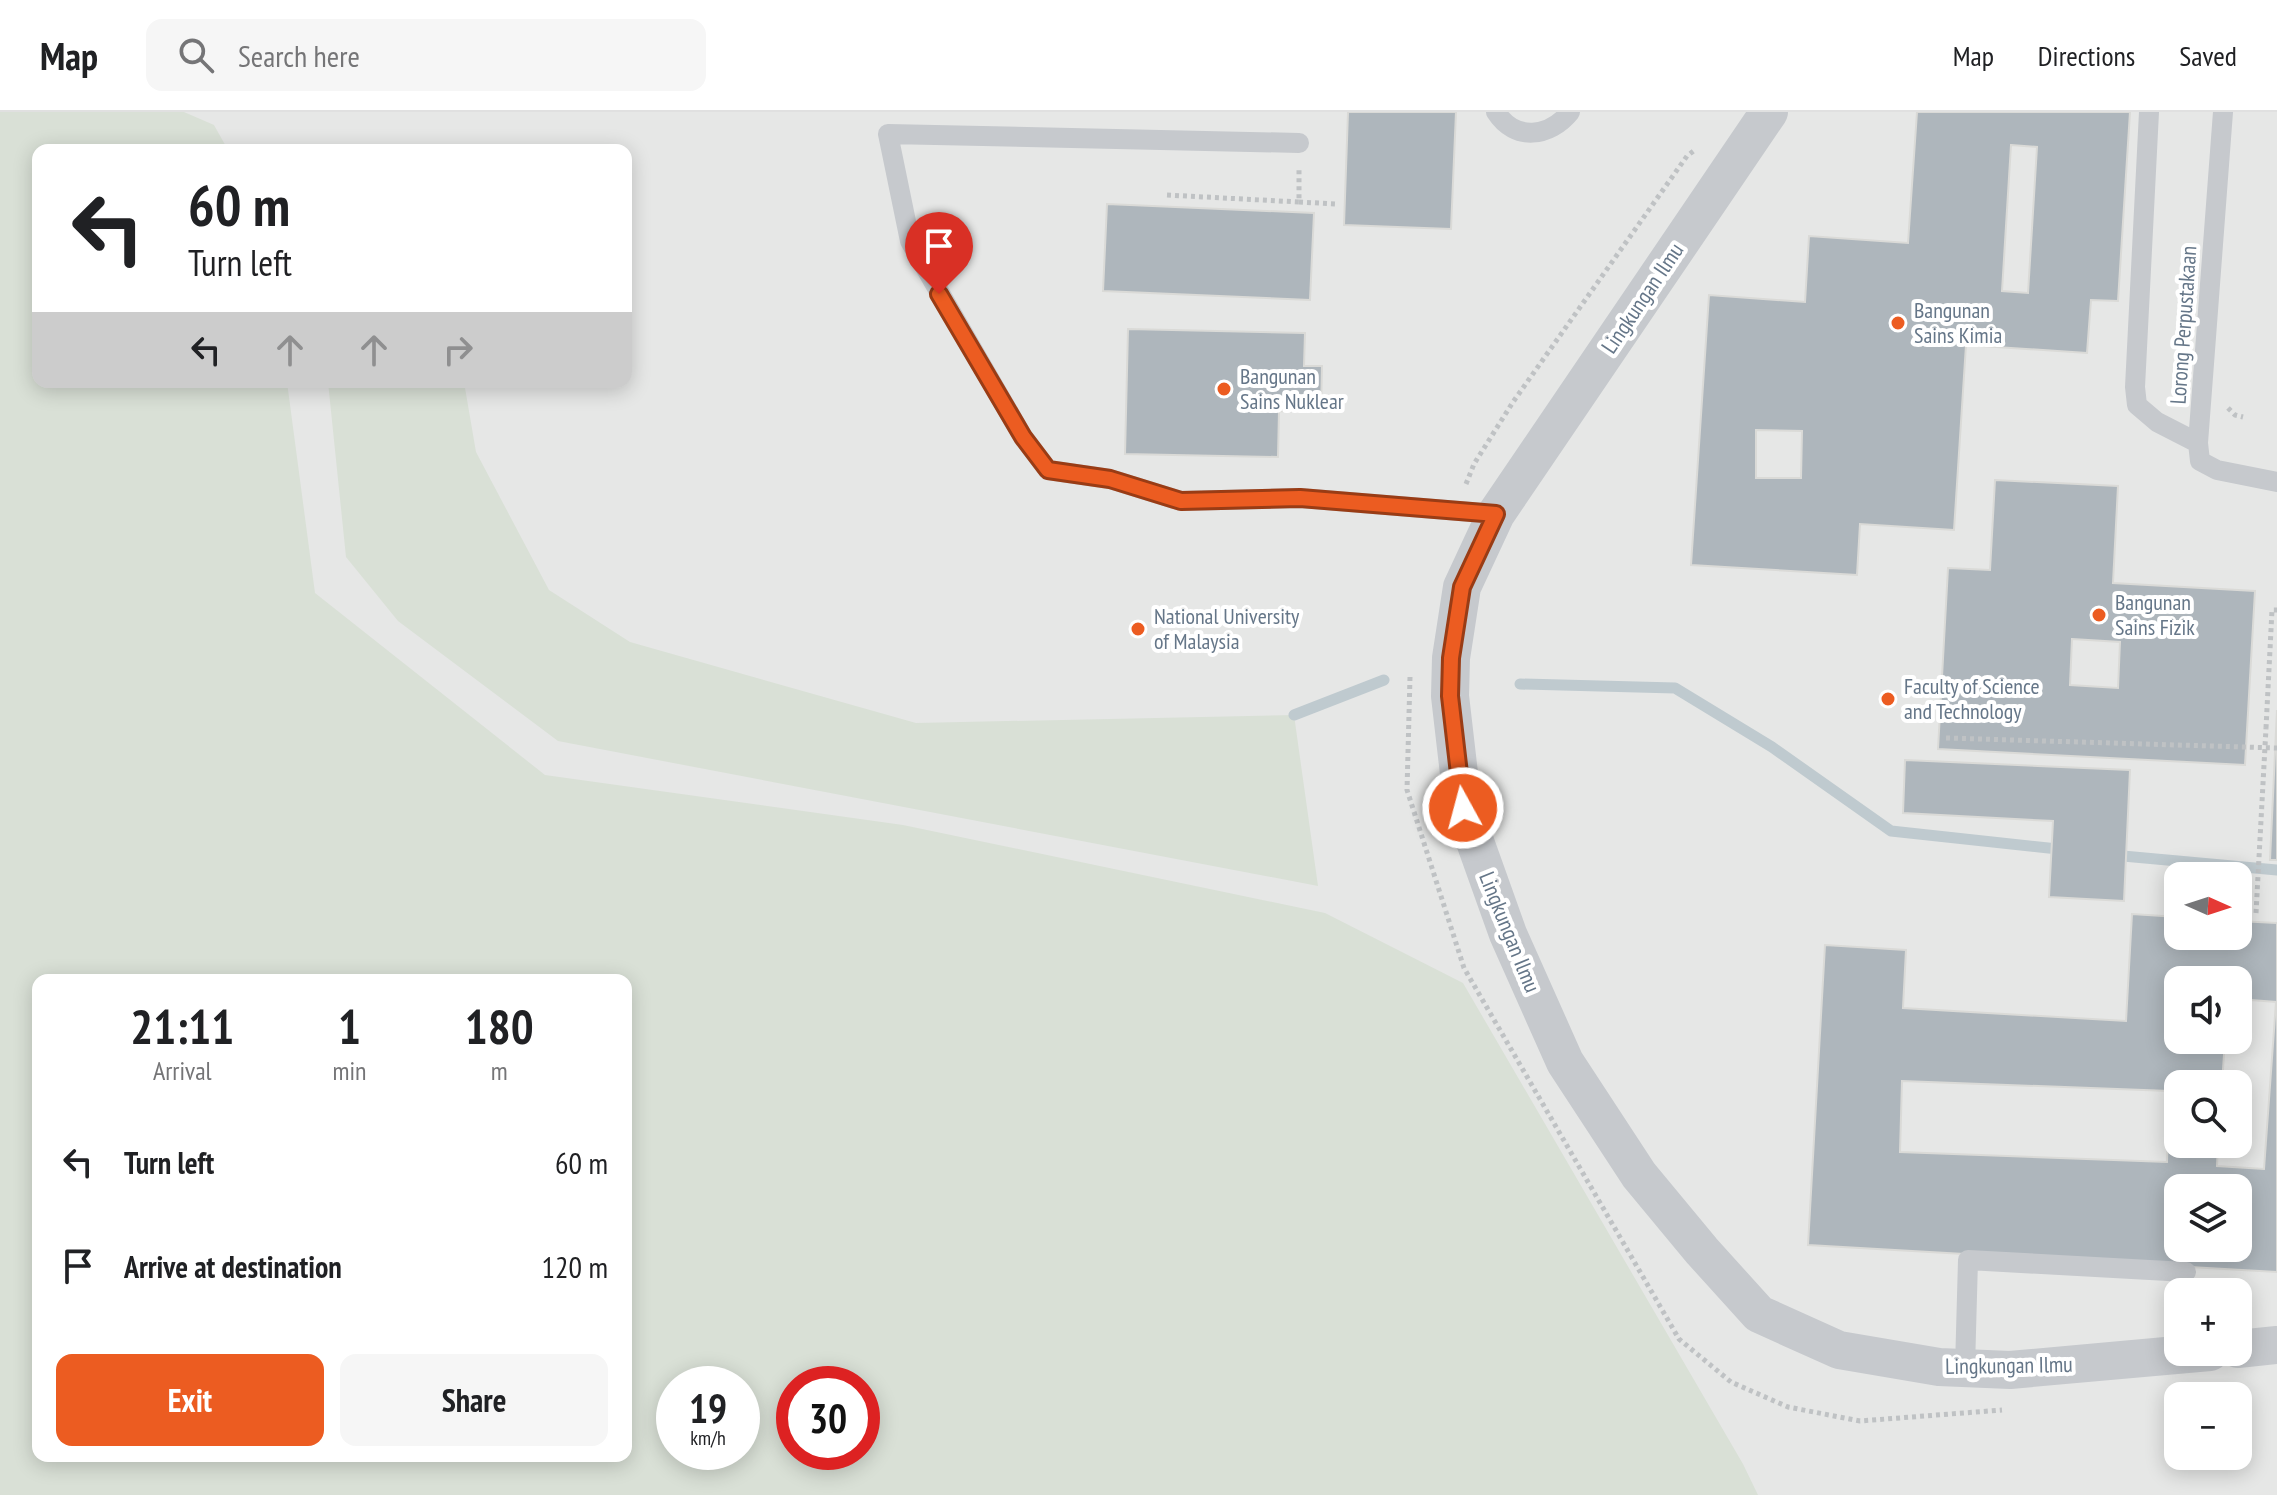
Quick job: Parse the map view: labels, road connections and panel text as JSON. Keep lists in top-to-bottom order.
{
  "streets": {
    "street": ["Lingkungan Ilmu"],
    "lane": ["Lorong Perpustakaan"]
  },
  "places": [
    "Bangunan Sains Kimia",
    "Bangunan Sains Nuklear",
    "Bangunan Sains Fizik",
    "National University of Malaysia",
    "Faculty of Science and Technology"
  ],
  "north": "right",
  "page": {
    "header": "Map",
    "search": "Search here",
    "nav": ["Map", "Directions", "Saved"],
    "turn": ["60 m", "Turn left"],
    "map_buttons": ["+", "−"],
    "eta": [
      "21:11",
      "Arrival",
      "1",
      "min",
      "180",
      "m"
    ],
    "list": [
      {
        "name": "Turn left",
        "value": "60 m"
      },
      {
        "name": "Arrive at destination",
        "value": "120 m"
      }
    ],
    "buttons": ["Exit", "Share"],
    "speed": "19 km/h",
    "limit": "30"
  }
}
